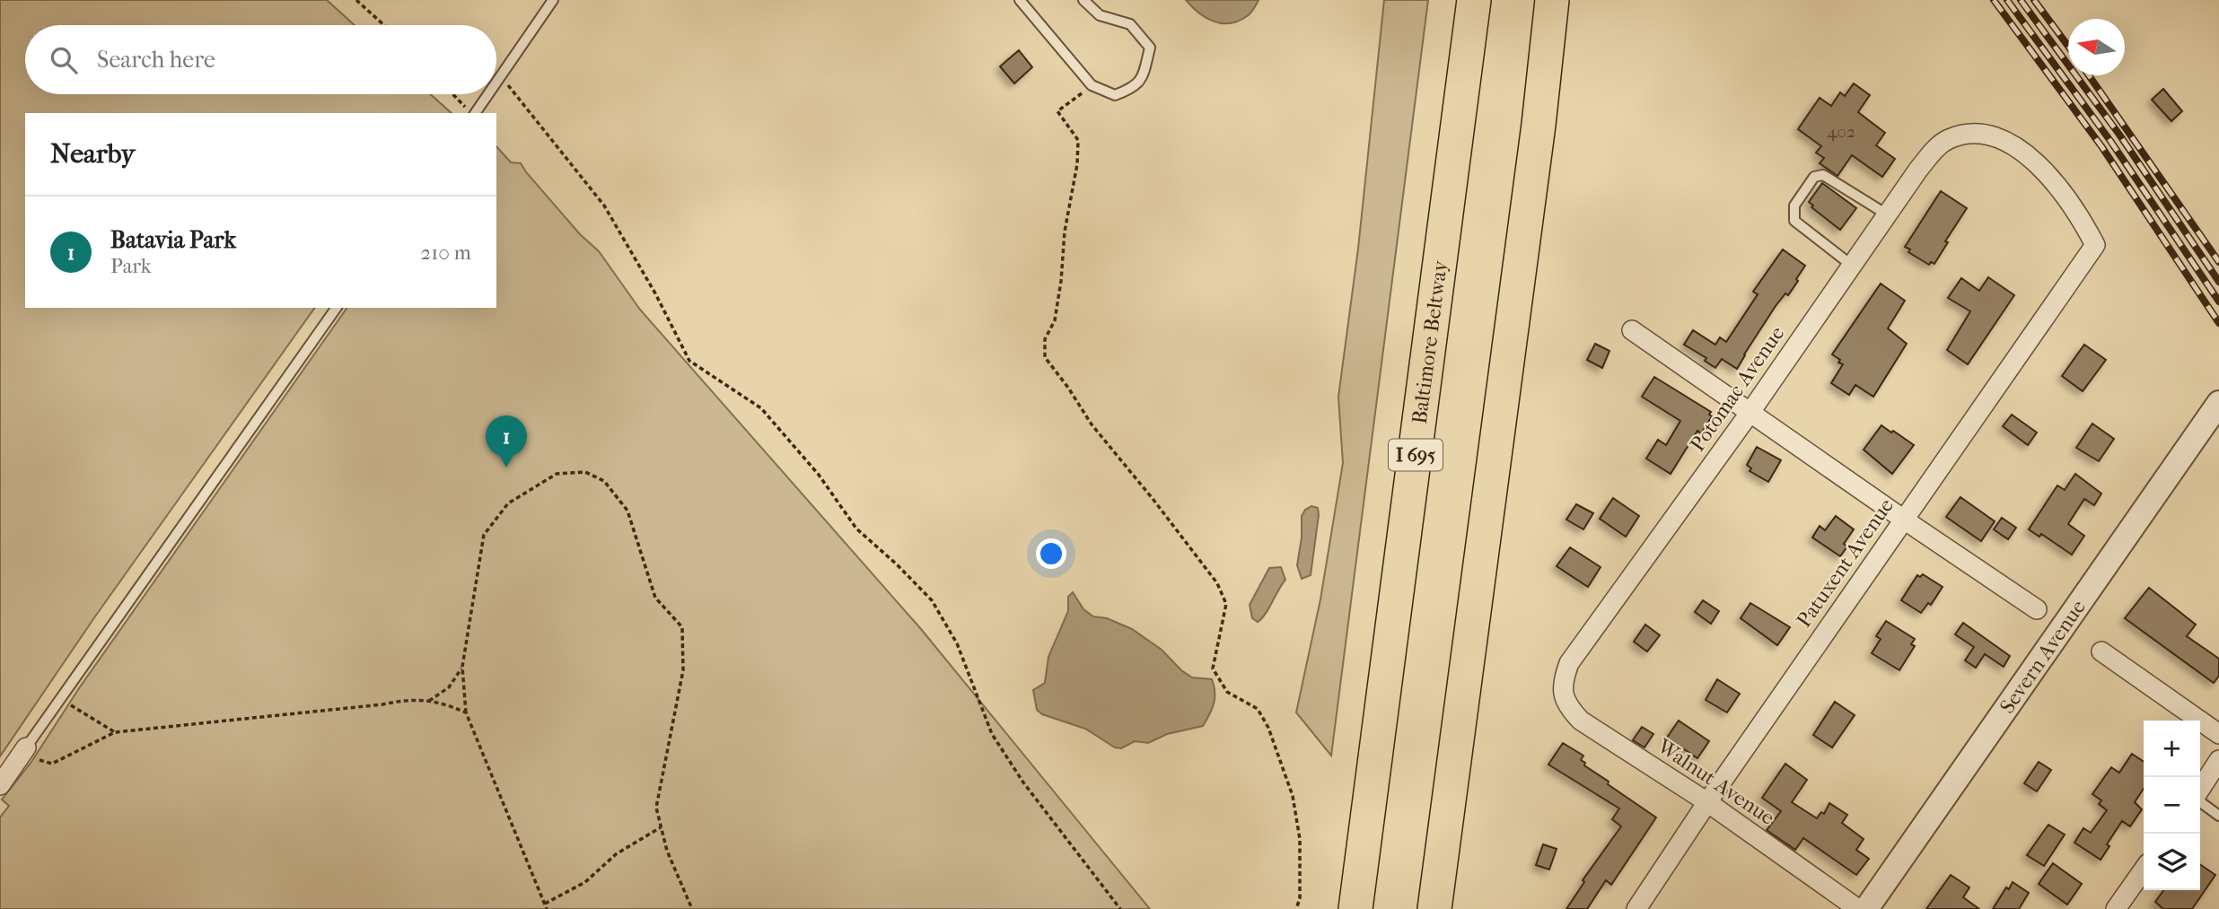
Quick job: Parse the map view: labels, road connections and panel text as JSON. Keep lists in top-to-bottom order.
{
  "streets": {
    "highway": ["Baltimore Beltway", "I 695"],
    "street": [
      "Potomac Avenue",
      "Patuxent Avenue",
      "Severn Avenue",
      "Walnut Avenue"
    ]
  },
  "crossings": [
    ["Potomac Avenue", "Patuxent Avenue"],
    ["Potomac Avenue", "Walnut Avenue"],
    ["Patuxent Avenue", "Walnut Avenue"]
  ],
  "house_numbers": ["402"],
  "north": "left",
  "page": {
    "search": "Search here",
    "heading": "Nearby",
    "list": [
      {
        "mark": "1",
        "name": "Batavia Park",
        "note": "Park",
        "value": "210 m"
      }
    ],
    "pins": "1",
    "map_buttons": ["+", "−"]
  }
}
